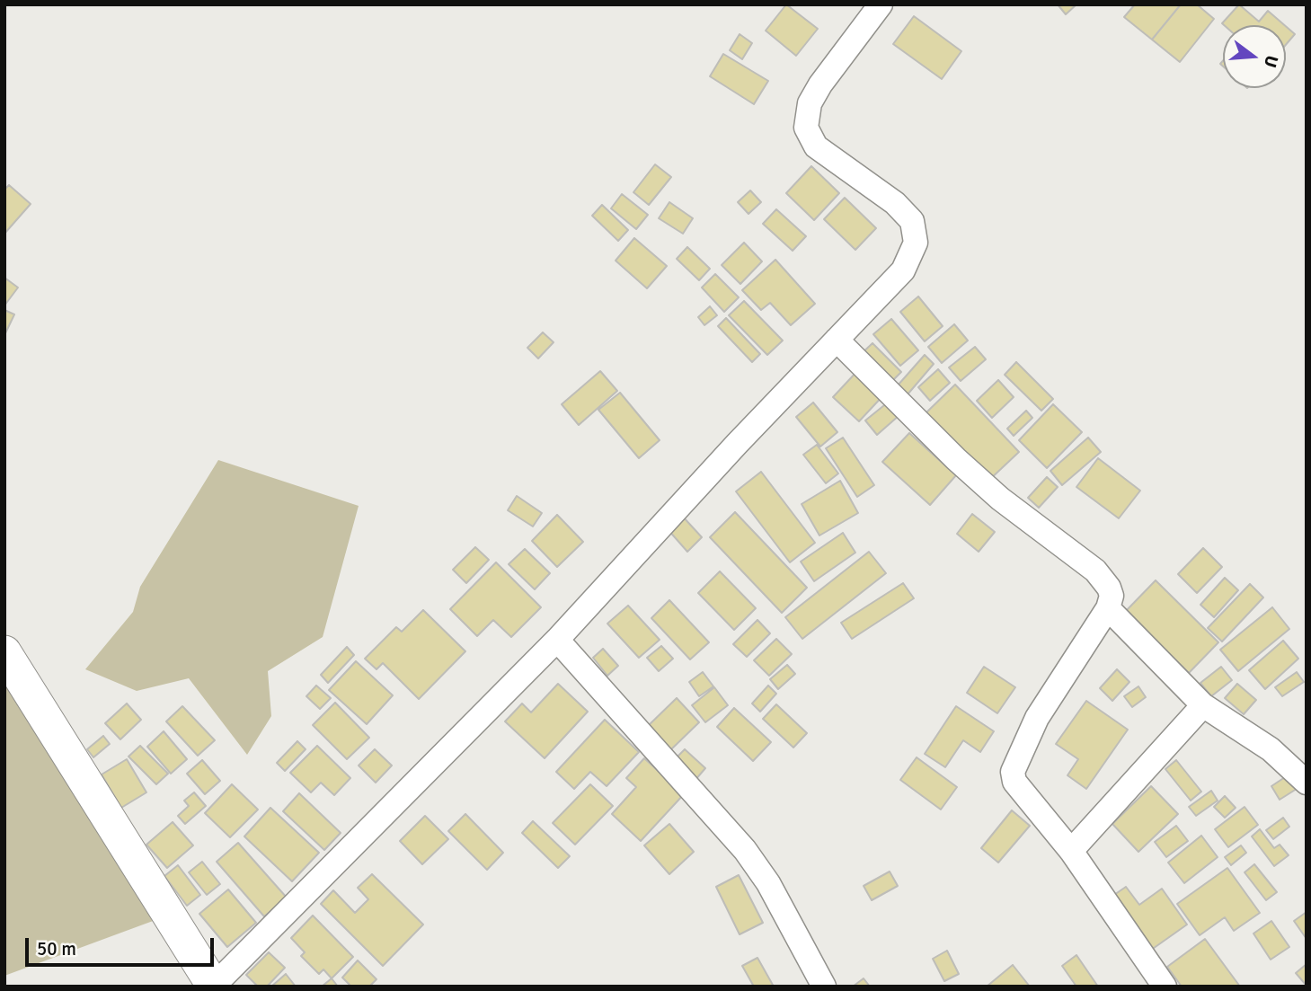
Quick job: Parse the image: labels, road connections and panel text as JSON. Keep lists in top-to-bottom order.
{
  "scale_bar": "50 m",
  "north": "right"
}
